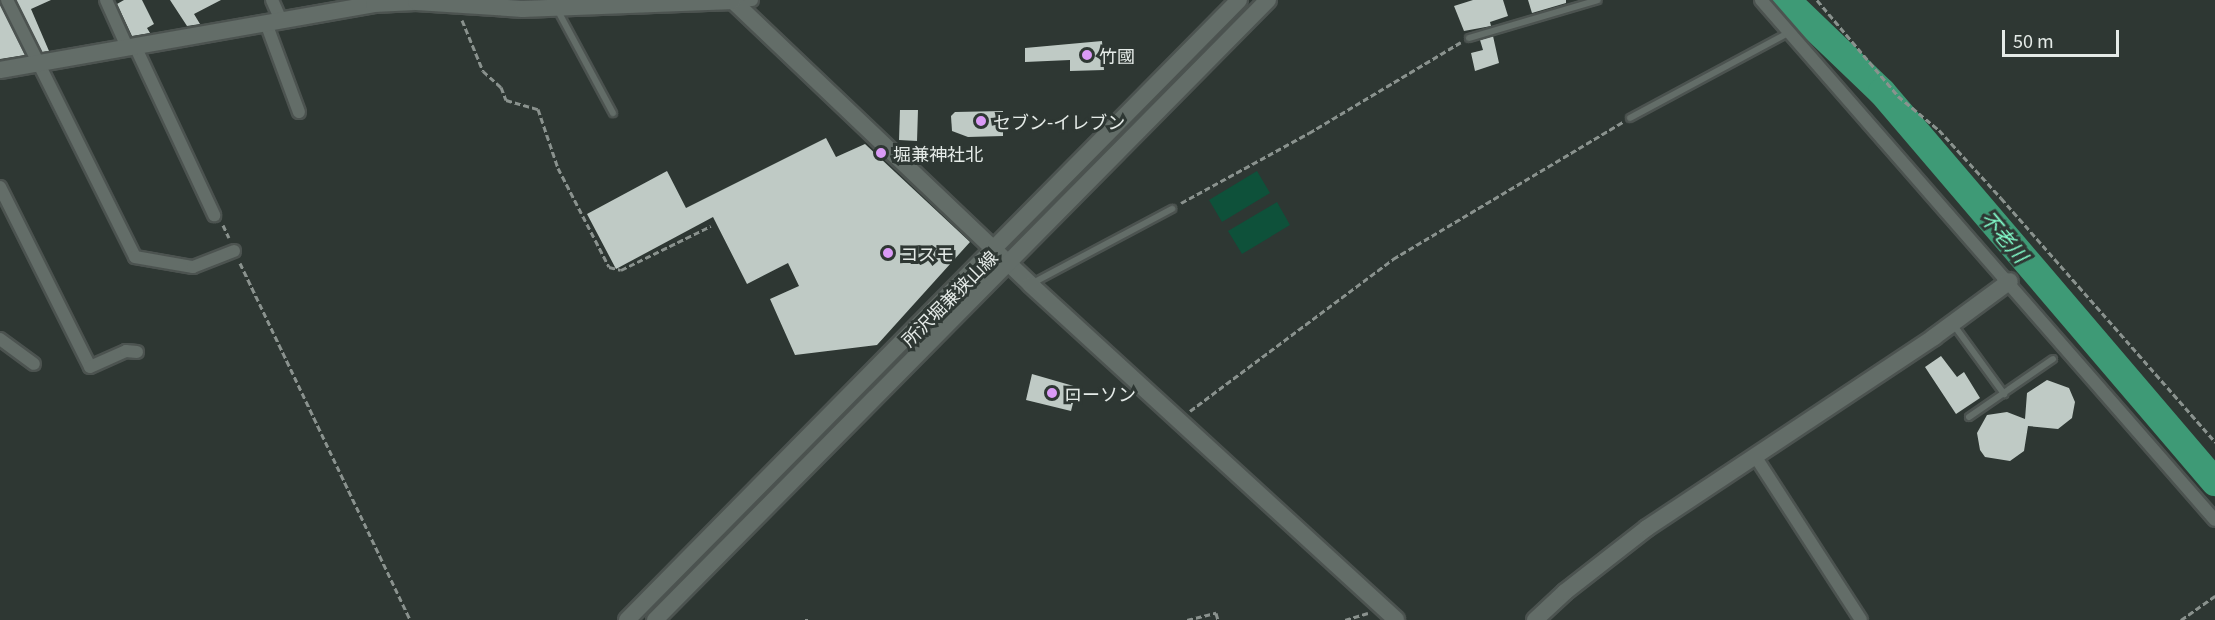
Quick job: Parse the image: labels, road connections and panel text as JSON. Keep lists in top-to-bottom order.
{
  "streets": {
    "street": ["所沢堀兼狭山線"]
  },
  "water": ["不老川"],
  "places": [
    "竹國",
    "セブン-イレブン",
    "堀兼神社北",
    "コスモ",
    "ローソン"
  ],
  "scale_bar": "50 m"
}
